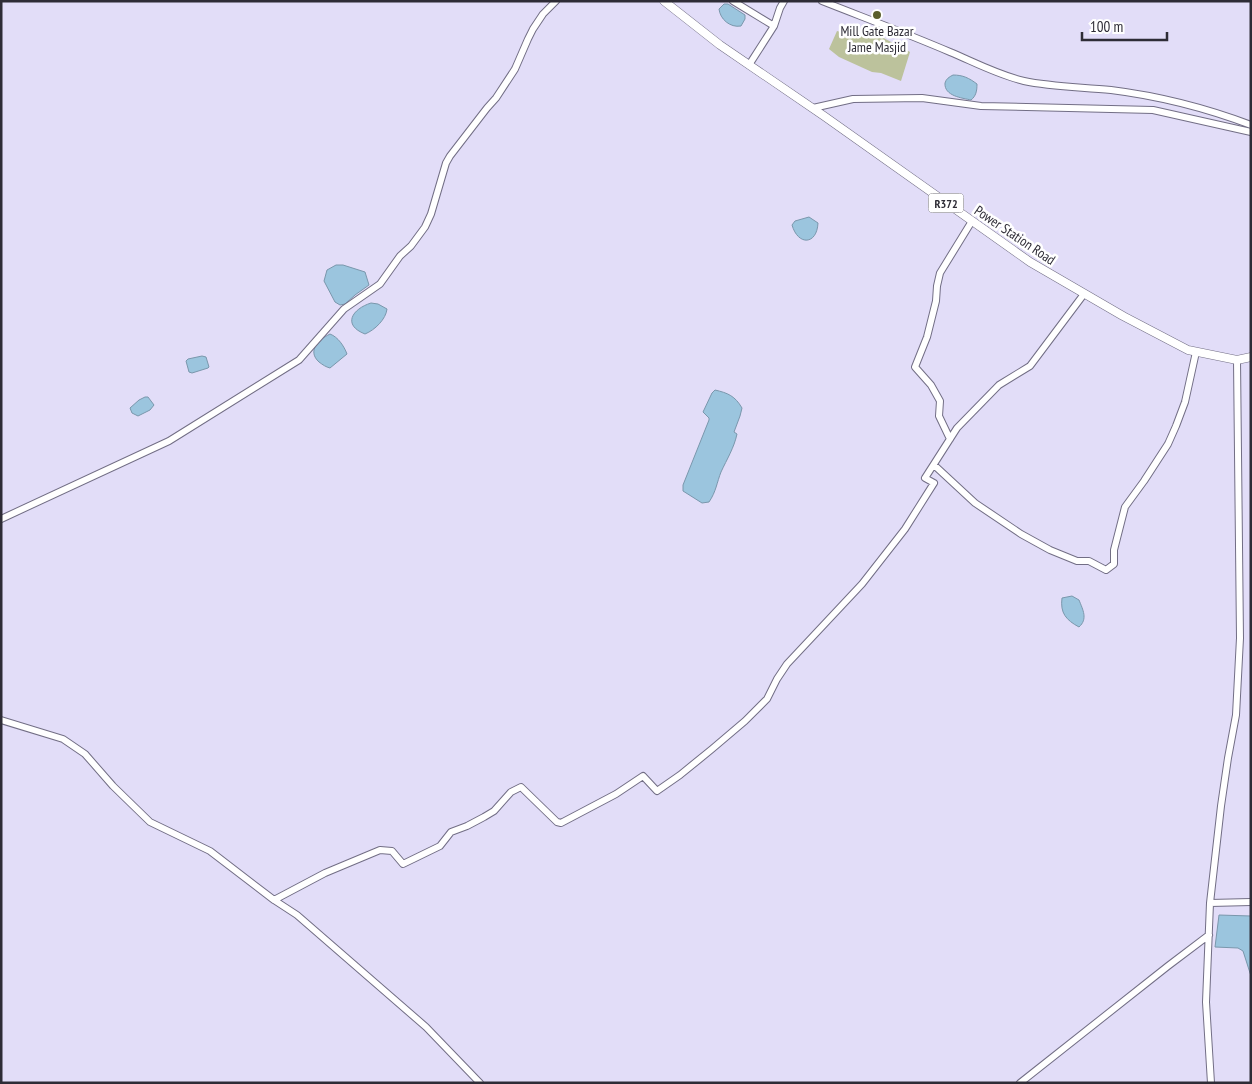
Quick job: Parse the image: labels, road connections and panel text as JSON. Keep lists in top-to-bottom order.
{
  "streets": {
    "main road": ["R372", "Power Station Road"]
  },
  "places": ["Mill Gate Bazar Jame Masjid"],
  "scale_bar": "100 m"
}
